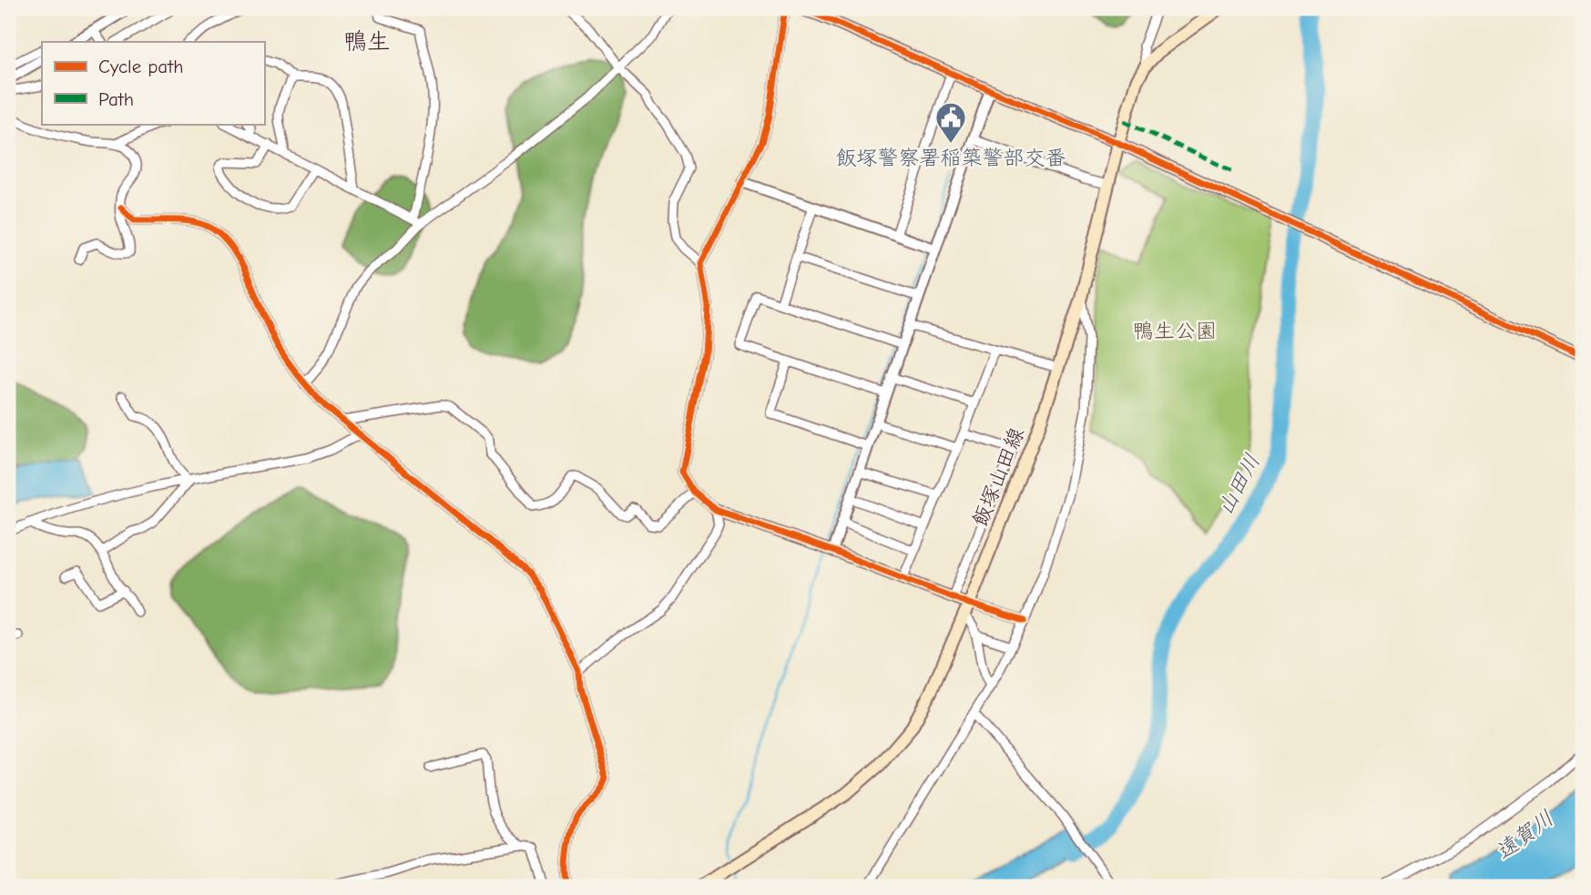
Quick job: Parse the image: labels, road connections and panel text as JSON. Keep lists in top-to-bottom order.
{
  "streets": {
    "main road": ["飯塚山田線"]
  },
  "districts": ["鴨生"],
  "water": ["山田川", "遠賀川"],
  "parks": ["鴨生公園"],
  "places": {
    "public building": ["飯塚警察署稲築警部交番"]
  },
  "legend": ["Cycle path", "Path"]
}
